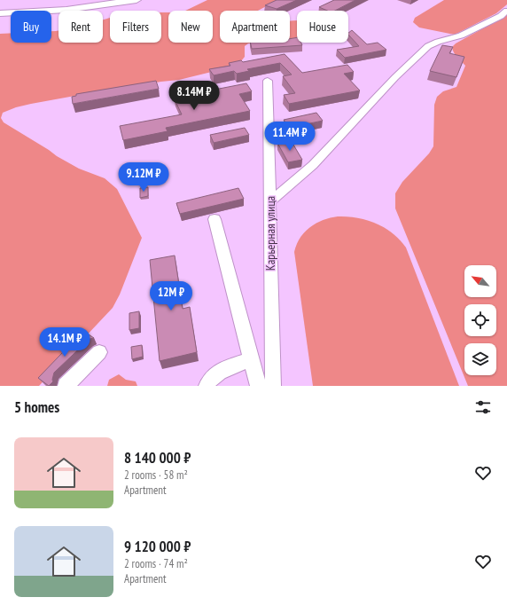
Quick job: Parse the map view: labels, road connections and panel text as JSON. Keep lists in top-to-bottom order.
{
  "streets": {
    "street": ["Карьерная улица"]
  },
  "north": "top left",
  "page": {
    "chip": [
      "Buy",
      "Rent",
      "Filters",
      "New",
      "Apartment",
      "House"
    ],
    "price": [
      "8.14M ₽",
      "11.4M ₽",
      "9.12M ₽",
      "12M ₽",
      "14.1M ₽"
    ],
    "heading": "5 homes",
    "list": [
      {
        "name": "8 140 000 ₽",
        "note": "2 rooms · 58 m² · Apartment"
      },
      {
        "name": "9 120 000 ₽",
        "note": "2 rooms · 74 m² · Apartment"
      }
    ]
  }
}
